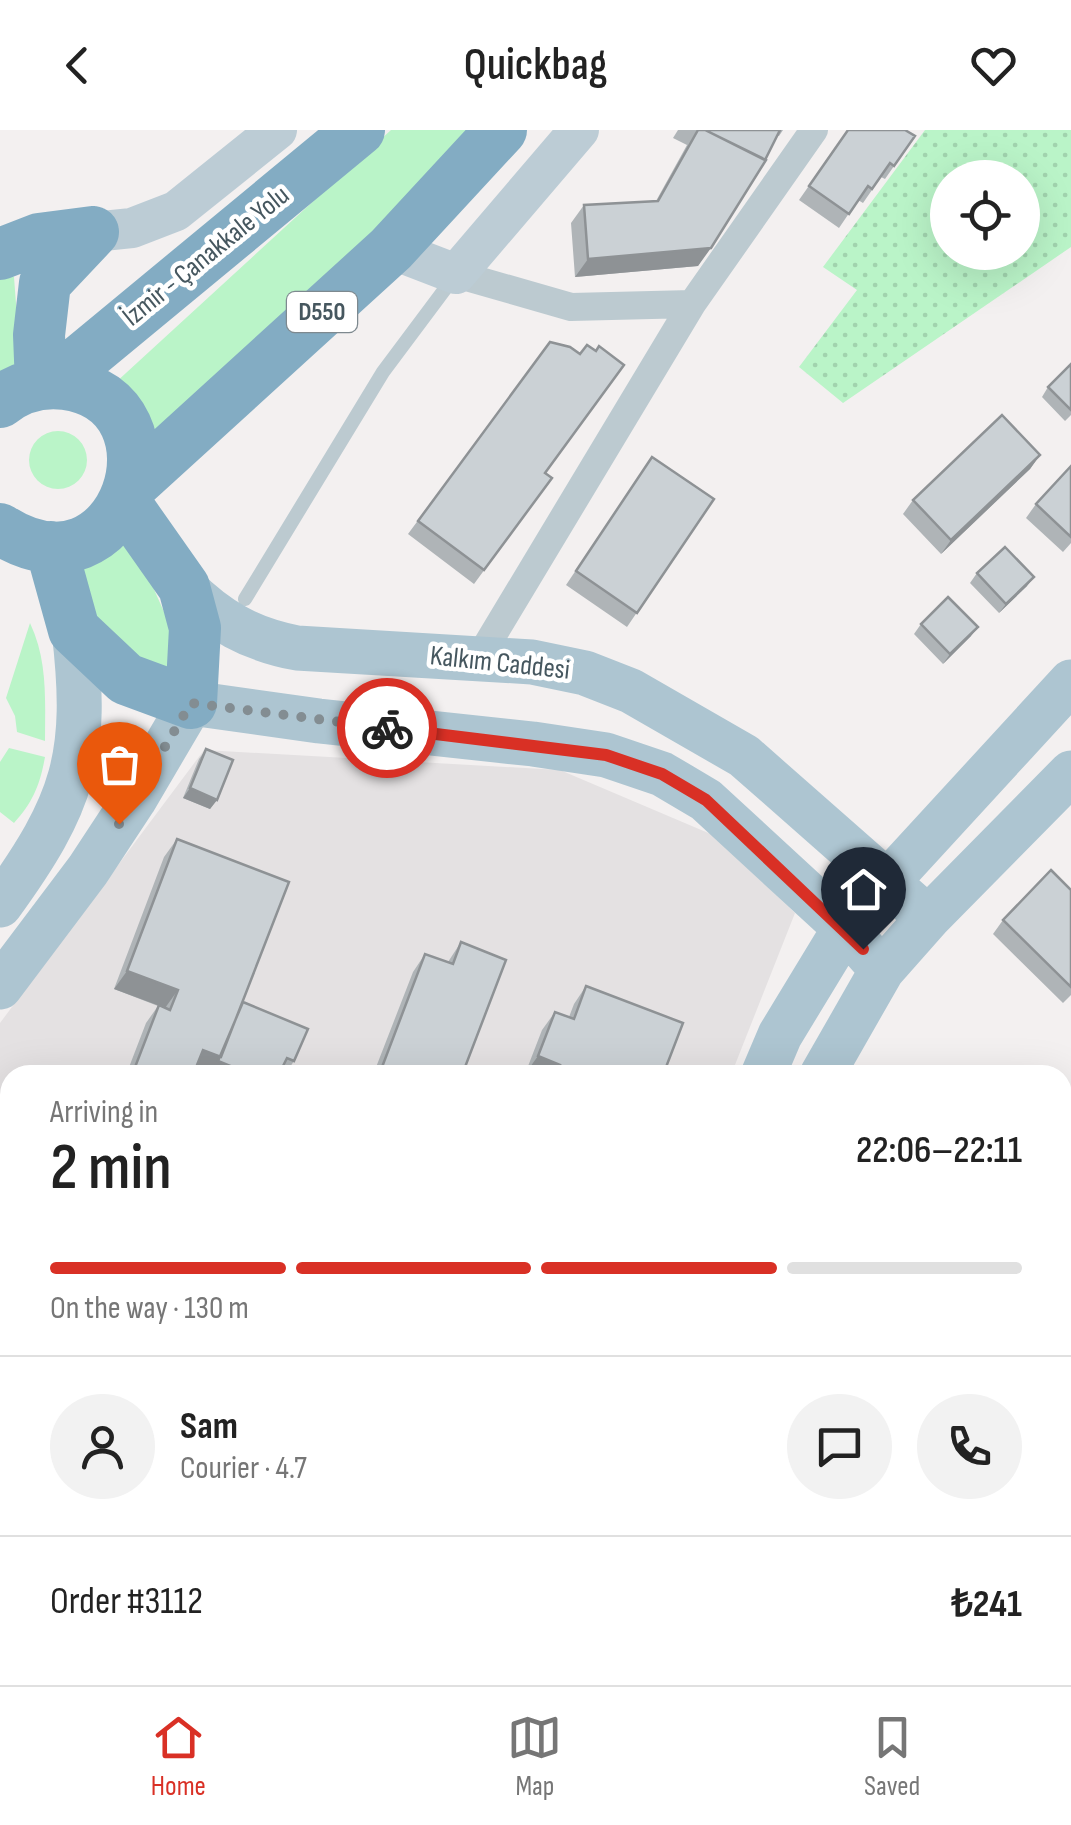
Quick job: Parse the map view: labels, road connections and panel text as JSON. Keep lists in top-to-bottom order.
{
  "streets": {
    "highway": ["İzmir - Çanakkale Yolu", "D550"],
    "main road": ["Kalkım Caddesi"]
  },
  "page": {
    "header": "Quickbag",
    "heading": ["2 min", "Arriving in", "22:06–22:11"],
    "panel": [
      "Sam",
      "Courier · 4.7",
      "Order #3112",
      "₺241"
    ],
    "bar": "On the way · 130 m",
    "tabs": ["Home", "Map", "Saved"]
  }
}
